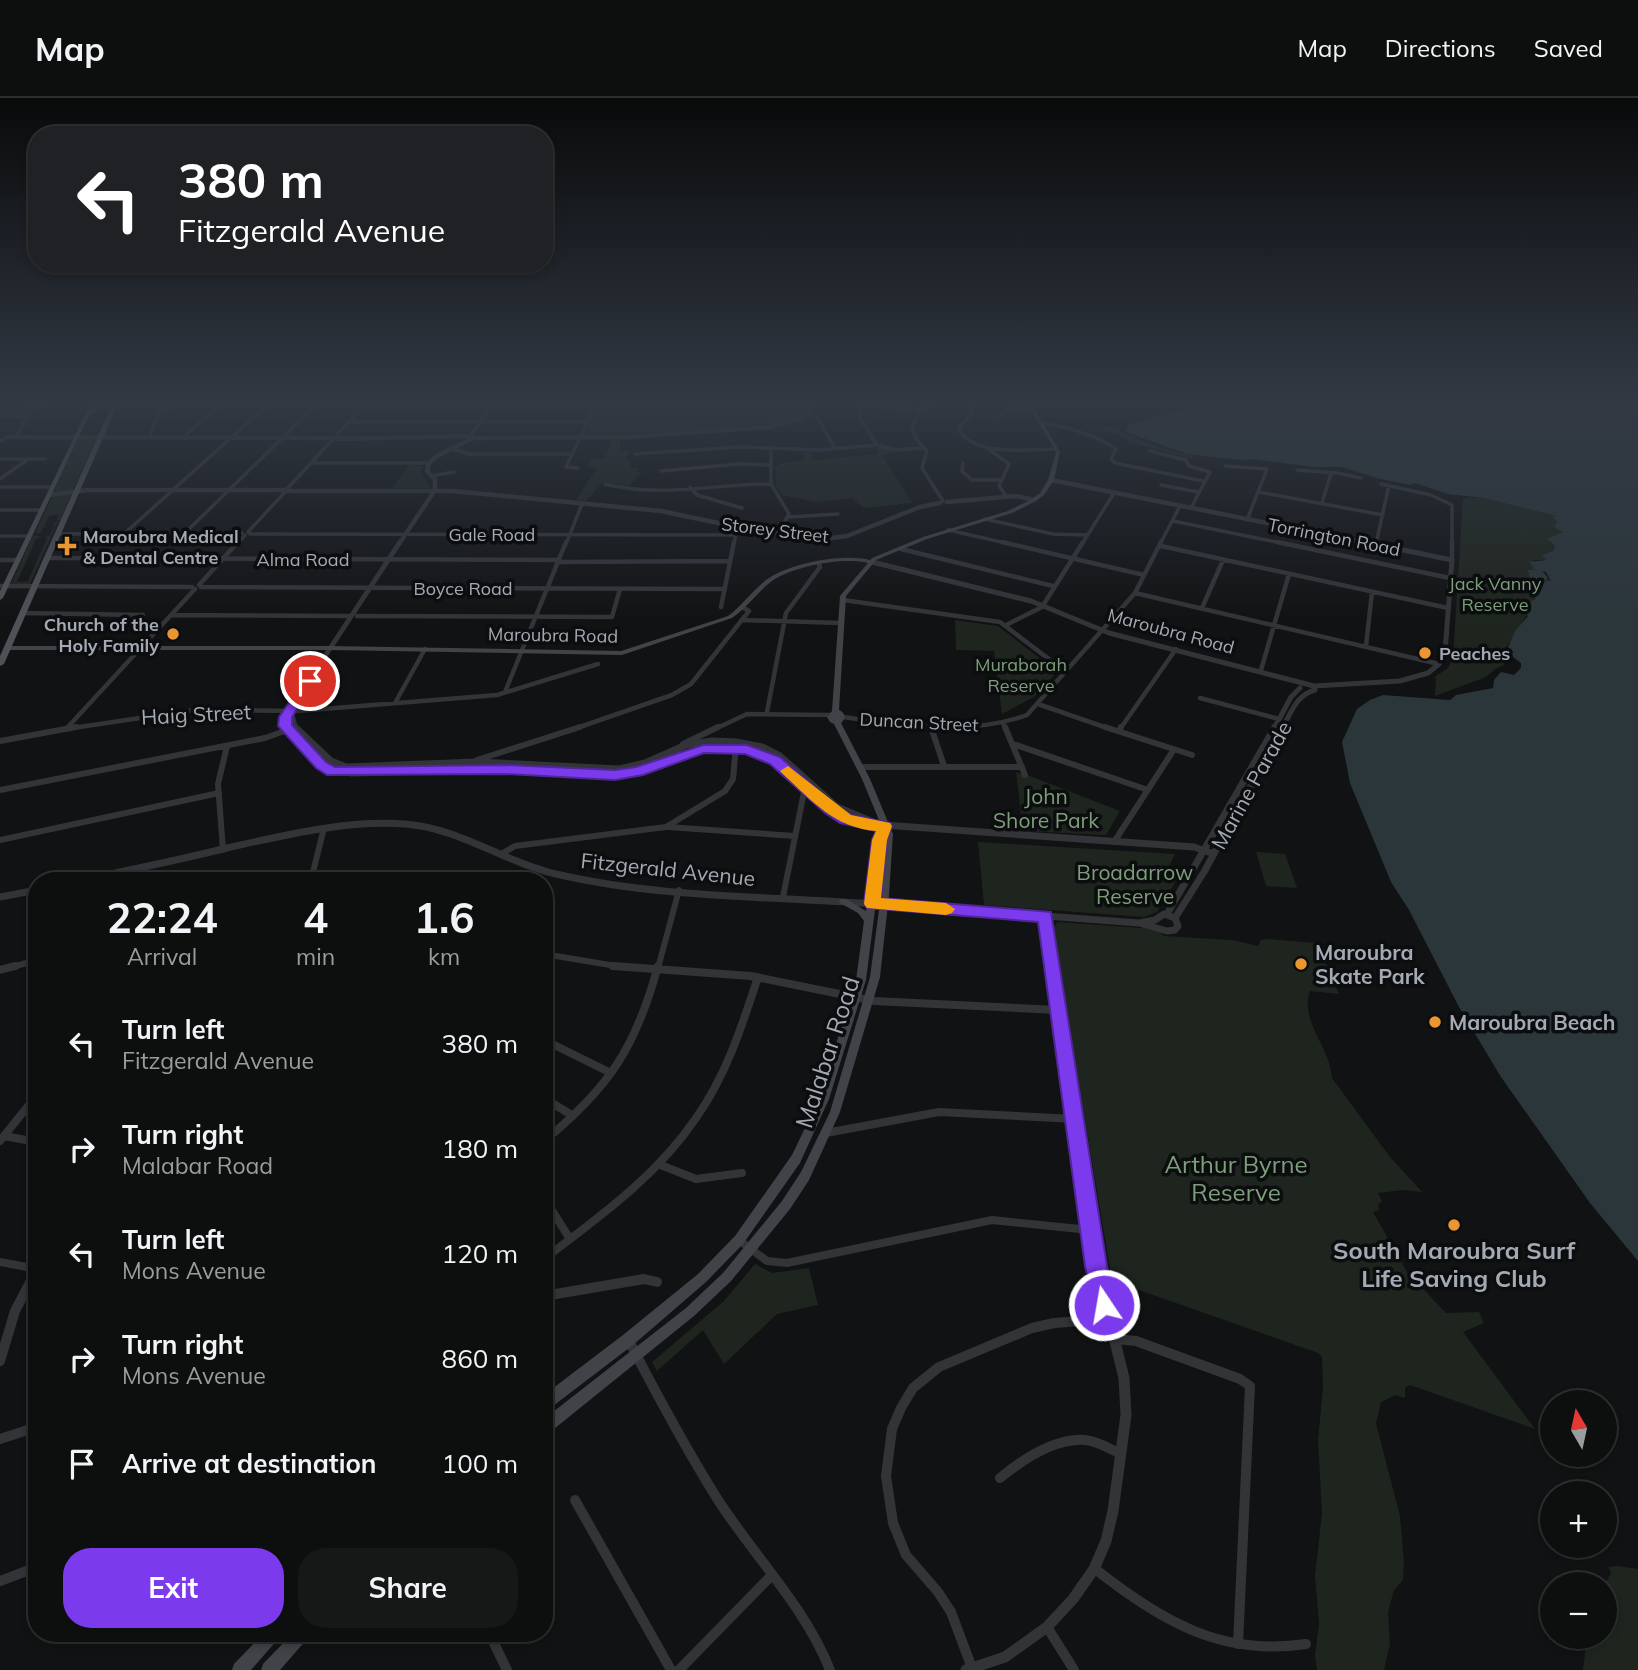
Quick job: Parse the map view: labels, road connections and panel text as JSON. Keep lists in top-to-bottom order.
{
  "streets": {
    "main road": ["Maroubra Road", "Malabar Road"],
    "street": [
      "Storey Street",
      "Gale Road",
      "Torrington Road",
      "Alma Road",
      "Boyce Road",
      "Haig Street",
      "Duncan Street",
      "Marine Parade",
      "Fitzgerald Avenue"
    ]
  },
  "crossings": [
    ["Torrington Road", "Duncan Street"],
    ["Maroubra Road", "Duncan Street"],
    ["Maroubra Road", "Marine Parade"],
    ["Duncan Street", "Malabar Road"],
    ["Marine Parade", "Fitzgerald Avenue"],
    ["Fitzgerald Avenue", "Malabar Road"]
  ],
  "parks": [
    "Jack Vanny Reserve",
    "Muraborah Reserve",
    "John Shore Park",
    "Broadarrow Reserve",
    "Arthur Byrne Reserve"
  ],
  "places": {
    "health": ["Maroubra Medical & Dental Centre"],
    "other": [
      "Church of the Holy Family",
      "Peaches",
      "Maroubra Skate Park",
      "Maroubra Beach",
      "South Maroubra Surf Life Saving Club"
    ]
  },
  "north": "top",
  "page": {
    "header": "Map",
    "nav": ["Map", "Directions", "Saved"],
    "turn": ["380 m", "Fitzgerald Avenue"],
    "eta": [
      "22:24",
      "Arrival",
      "4",
      "min",
      "1.6",
      "km"
    ],
    "list": [
      {
        "name": "Turn left",
        "note": "Fitzgerald Avenue",
        "value": "380 m"
      },
      {
        "name": "Turn right",
        "note": "Malabar Road",
        "value": "180 m"
      },
      {
        "name": "Turn left",
        "note": "Mons Avenue",
        "value": "120 m"
      },
      {
        "name": "Turn right",
        "note": "Mons Avenue",
        "value": "860 m"
      },
      {
        "name": "Arrive at destination",
        "value": "100 m"
      }
    ],
    "map_buttons": ["+", "−"],
    "buttons": ["Exit", "Share"]
  }
}
